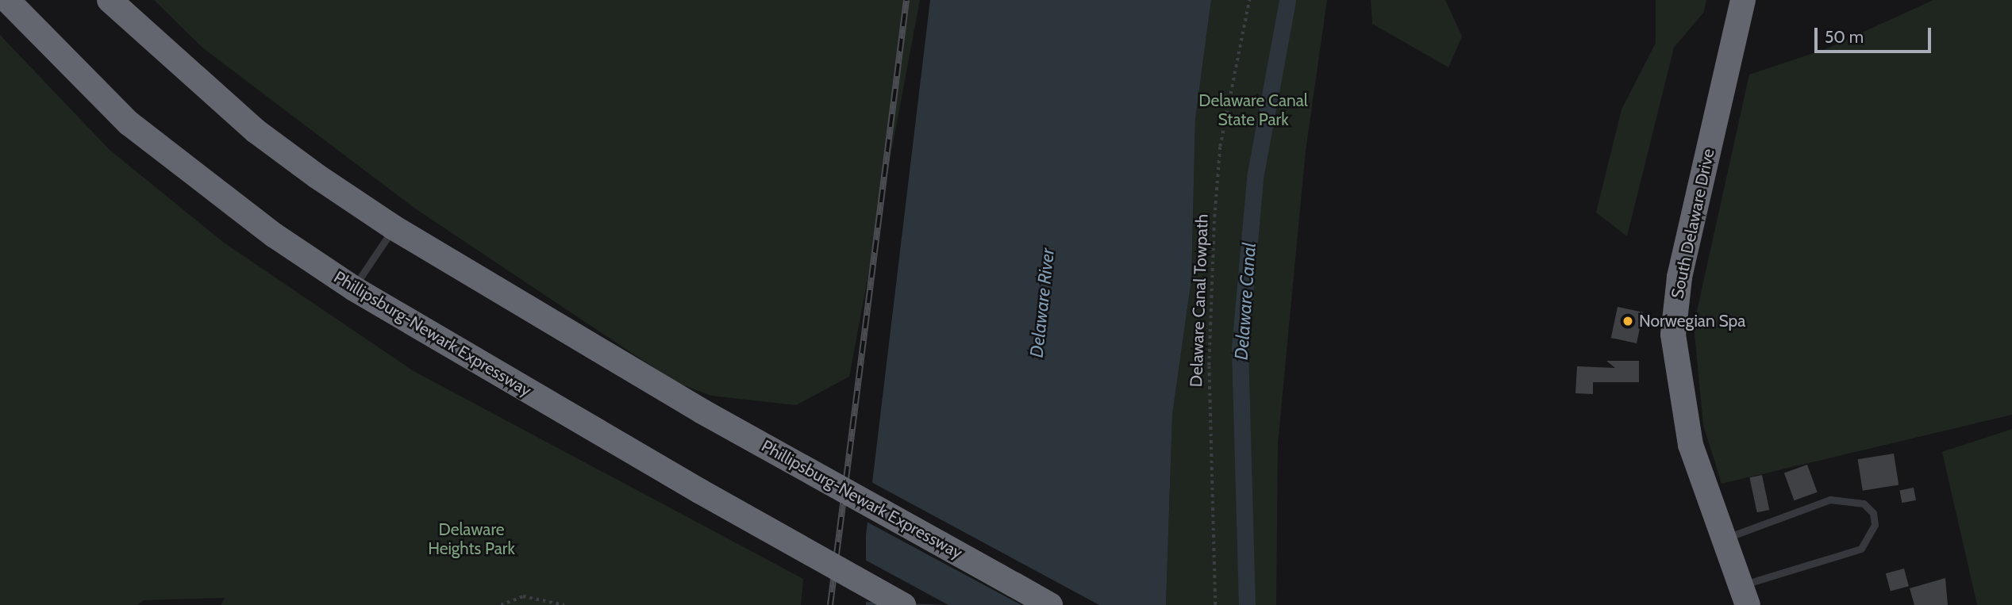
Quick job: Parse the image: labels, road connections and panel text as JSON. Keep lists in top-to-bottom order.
{
  "streets": {
    "highway": ["South Delaware Drive", "Phillipsburg-Newark Expressway"],
    "path": ["Delaware Canal Towpath"]
  },
  "water": ["Delaware Canal", "Delaware River"],
  "parks": ["Delaware Canal State Park", "Delaware Heights Park"],
  "places": ["Norwegian Spa"],
  "scale_bar": "50 m"
}
